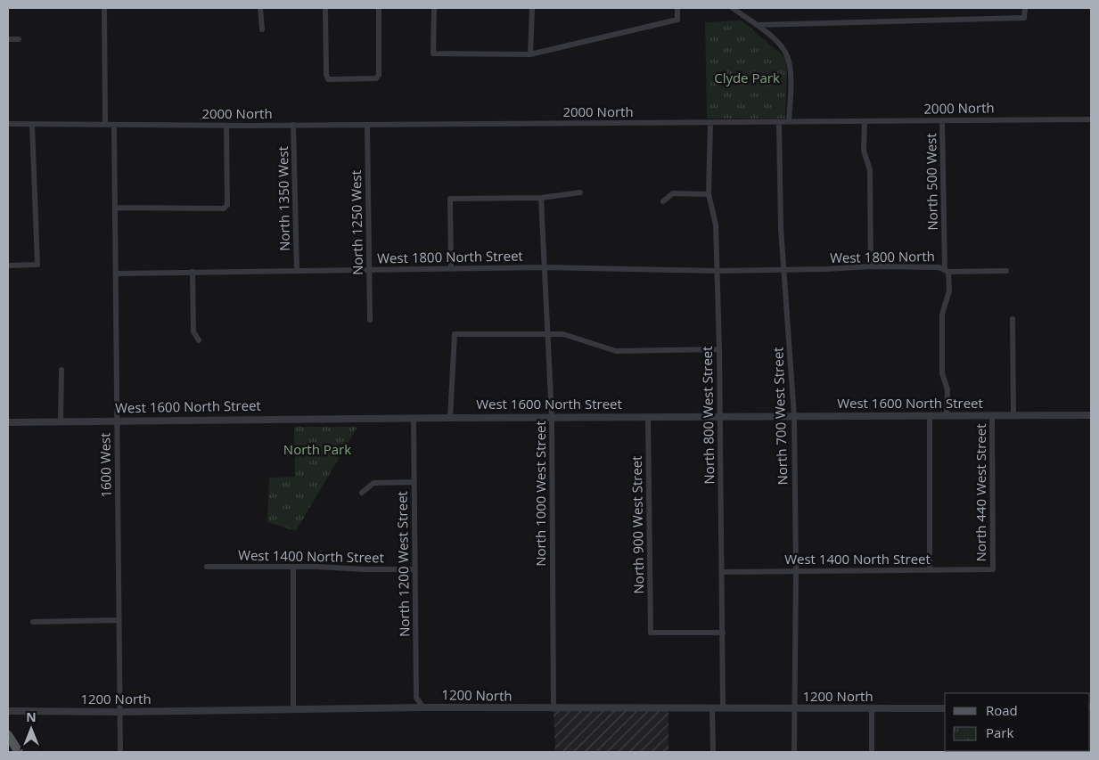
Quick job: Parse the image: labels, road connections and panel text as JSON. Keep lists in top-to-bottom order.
{
  "streets": {
    "street": [
      "2000 North",
      "North 500 West",
      "North 1350 West",
      "North 1250 West",
      "West 1800 North Street",
      "West 1800 North",
      "West 1600 North Street",
      "North 800 West Street",
      "North 700 West Street",
      "1600 West",
      "North 440 West Street",
      "North 1000 West Street",
      "North 900 West Street",
      "West 1400 North Street",
      "North 1200 West Street",
      "1200 North"
    ]
  },
  "crossings": [
    ["2000 North", "North 500 West"],
    ["2000 North", "North 1350 West"],
    ["2000 North", "North 1250 West"],
    ["2000 North", "North 800 West Street"],
    ["2000 North", "North 700 West Street"],
    ["2000 North", "1600 West"],
    ["North 500 West", "West 1800 North"],
    ["North 500 West", "West 1600 North Street"],
    ["North 1350 West", "West 1800 North Street"],
    ["North 1250 West", "West 1800 North Street"],
    ["West 1800 North Street", "West 1800 North"],
    ["West 1800 North Street", "North 800 West Street"],
    ["West 1800 North Street", "North 700 West Street"],
    ["West 1800 North Street", "1600 West"],
    ["West 1800 North Street", "North 1000 West Street"],
    ["West 1800 North", "North 700 West Street"],
    ["West 1600 North Street", "North 800 West Street"],
    ["West 1600 North Street", "North 700 West Street"],
    ["West 1600 North Street", "1600 West"],
    ["West 1600 North Street", "North 440 West Street"],
    ["West 1600 North Street", "North 1000 West Street"],
    ["West 1600 North Street", "North 900 West Street"],
    ["West 1600 North Street", "North 1200 West Street"],
    ["North 800 West Street", "North 900 West Street"],
    ["North 800 West Street", "West 1400 North Street"],
    ["North 800 West Street", "1200 North"],
    ["North 700 West Street", "West 1400 North Street"],
    ["North 700 West Street", "1200 North"],
    ["1600 West", "1200 North"],
    ["North 440 West Street", "West 1400 North Street"],
    ["North 1000 West Street", "1200 North"],
    ["West 1400 North Street", "North 1200 West Street"],
    ["North 1200 West Street", "1200 North"]
  ],
  "parks": ["Clyde Park", "North Park"],
  "legend": ["Road", "Park"],
  "north": "top"
}
